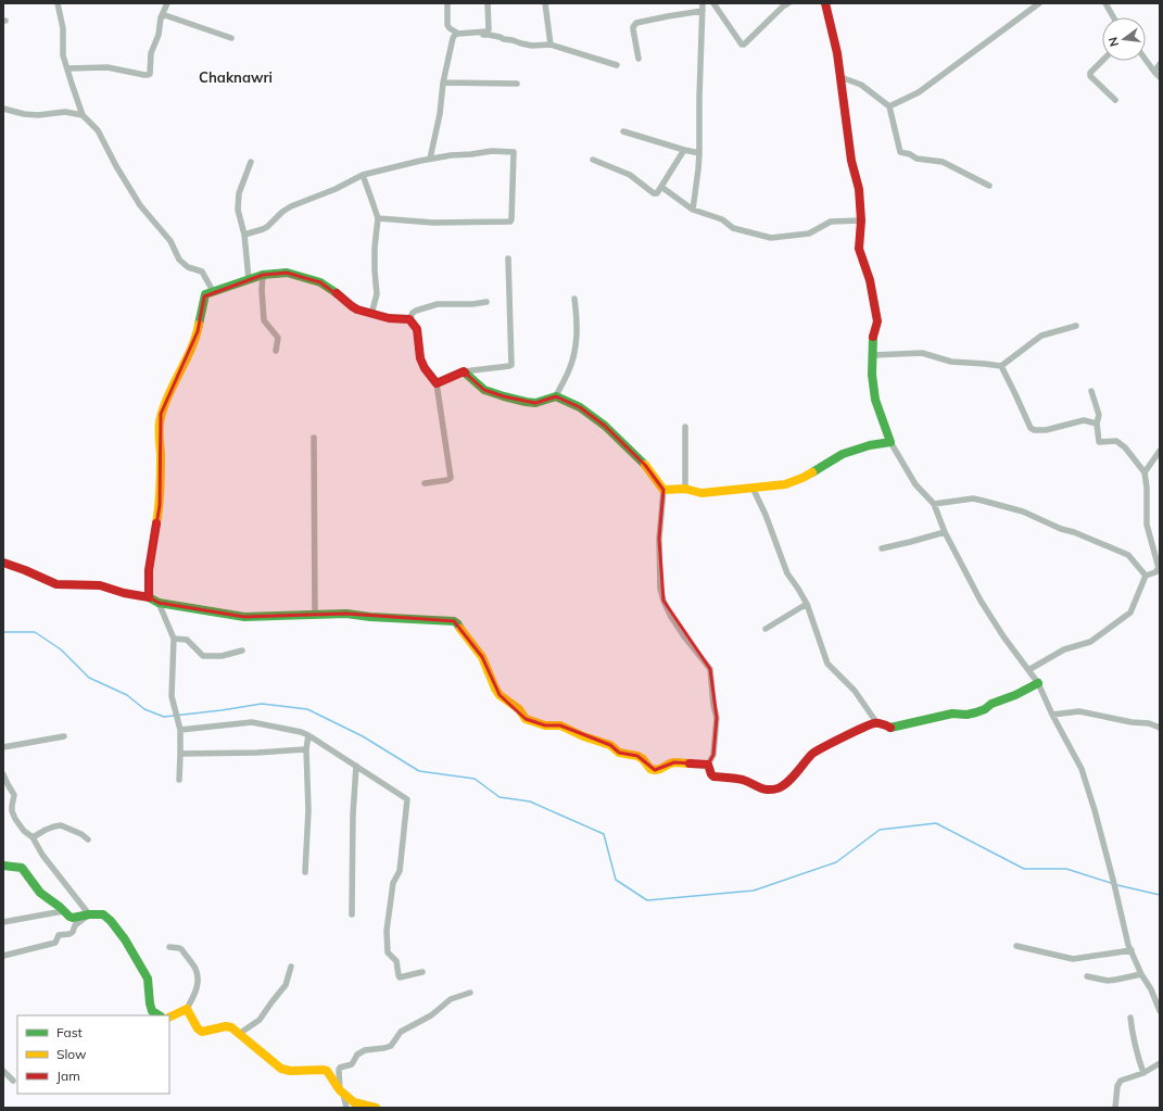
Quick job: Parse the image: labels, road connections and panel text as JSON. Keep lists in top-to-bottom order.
{
  "districts": ["Chaknawri"],
  "legend": ["Fast", "Slow", "Jam"],
  "north": "left"
}
